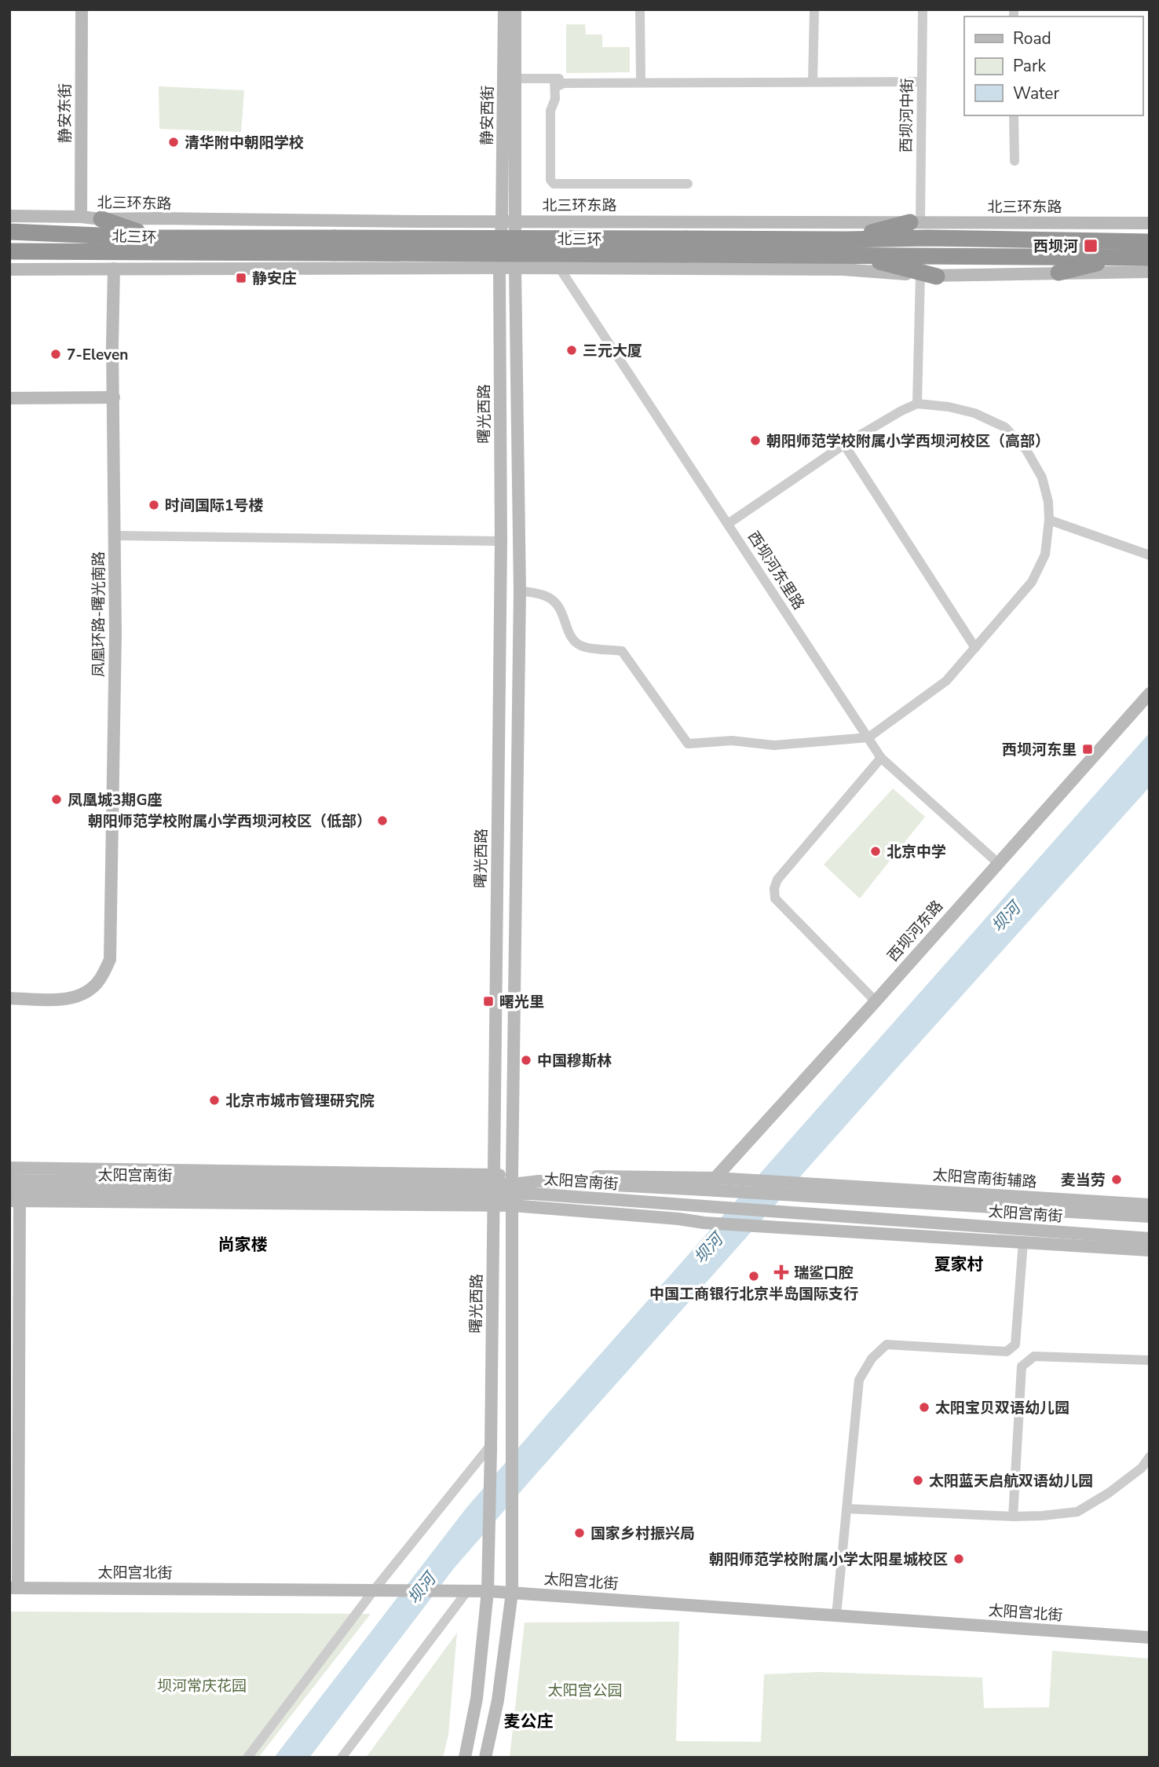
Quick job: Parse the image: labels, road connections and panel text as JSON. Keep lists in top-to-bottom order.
{
  "streets": {
    "highway": ["北三环"],
    "street": [
      "静安东街",
      "静安西街",
      "西坝河中街",
      "北三环东路",
      "曙光西路",
      "西坝河东里路",
      "凤凰环路-曙光南路",
      "西坝河东路",
      "太阳宫南街",
      "太阳宫南街辅路",
      "太阳宫北街"
    ]
  },
  "crossings": [
    ["静安东街", "北三环东路"],
    ["静安西街", "北三环东路"],
    ["静安西街", "曙光西路"],
    ["西坝河中街", "北三环东路"],
    ["北三环东路", "曙光西路"],
    ["曙光西路", "太阳宫南街"],
    ["曙光西路", "太阳宫北街"],
    ["西坝河东里路", "西坝河东路"],
    ["西坝河东路", "太阳宫南街"],
    ["太阳宫南街", "太阳宫南街辅路"]
  ],
  "districts": ["尚家楼", "夏家村", "麦公庄"],
  "water": ["坝河"],
  "parks": ["坝河常庆花园", "太阳宫公园"],
  "places": {
    "other": [
      "清华附中朝阳学校",
      "三元大厦",
      "7-Eleven",
      "朝阳师范学校附属小学西坝河校区（高部）",
      "时间国际1号楼",
      "凤凰城3期G座",
      "朝阳师范学校附属小学西坝河校区（低部）",
      "北京中学",
      "中国穆斯林",
      "北京市城市管理研究院",
      "麦当劳",
      "中国工商银行北京半岛国际支行",
      "太阳宝贝双语幼儿园",
      "太阳蓝天启航双语幼儿园",
      "国家乡村振兴局",
      "朝阳师范学校附属小学太阳星城校区"
    ],
    "transit": [
      "西坝河",
      "静安庄",
      "西坝河东里",
      "曙光里"
    ],
    "health": ["瑞鲨口腔"]
  },
  "legend": ["Road", "Park", "Water"]
}
